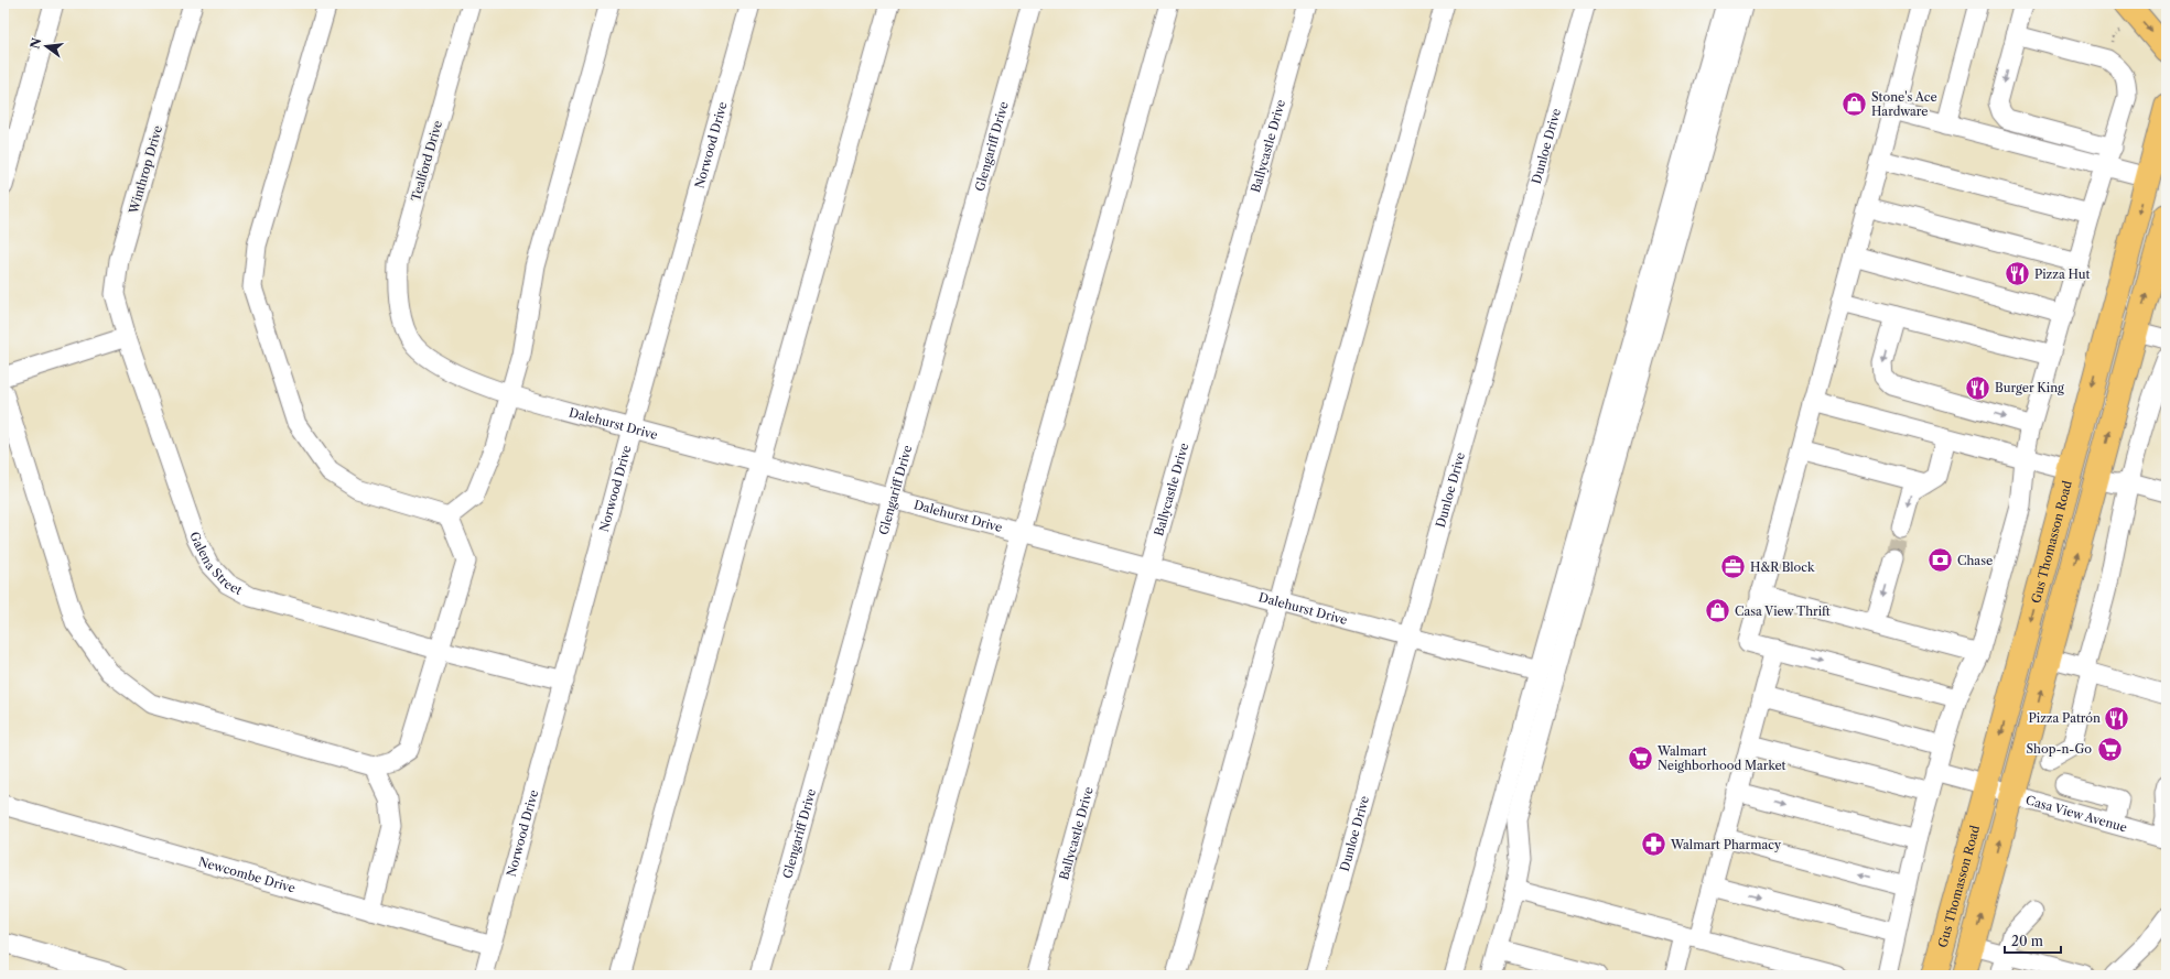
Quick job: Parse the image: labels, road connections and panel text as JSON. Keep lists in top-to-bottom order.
{
  "streets": {
    "main road": ["Gus Thomasson Road"],
    "street": [
      "Norwood Drive",
      "Glengariff Drive",
      "Ballycastle Drive",
      "Dunloe Drive",
      "Tealford Drive",
      "Winthrop Drive",
      "Dalehurst Drive",
      "Galena Street",
      "Casa View Avenue",
      "Newcombe Drive"
    ]
  },
  "crossings": [
    ["Norwood Drive", "Dalehurst Drive"],
    ["Norwood Drive", "Galena Street"],
    ["Norwood Drive", "Newcombe Drive"],
    ["Glengariff Drive", "Dalehurst Drive"],
    ["Ballycastle Drive", "Dalehurst Drive"],
    ["Dunloe Drive", "Dalehurst Drive"],
    ["Tealford Drive", "Dalehurst Drive"],
    ["Winthrop Drive", "Galena Street"],
    ["Gus Thomasson Road", "Casa View Avenue"]
  ],
  "places": {
    "shop": ["Stone's Ace Hardware", "Casa View Thrift"],
    "restaurant": ["Pizza Hut", "Burger King", "Pizza Patrón"],
    "bank": ["Chase"],
    "office": ["H&R Block"],
    "supermarket": ["Shop-n-Go", "Walmart Neighborhood Market"],
    "pharmacy": ["Walmart Pharmacy"]
  },
  "scale_bar": "20 m",
  "north": "left"
}
